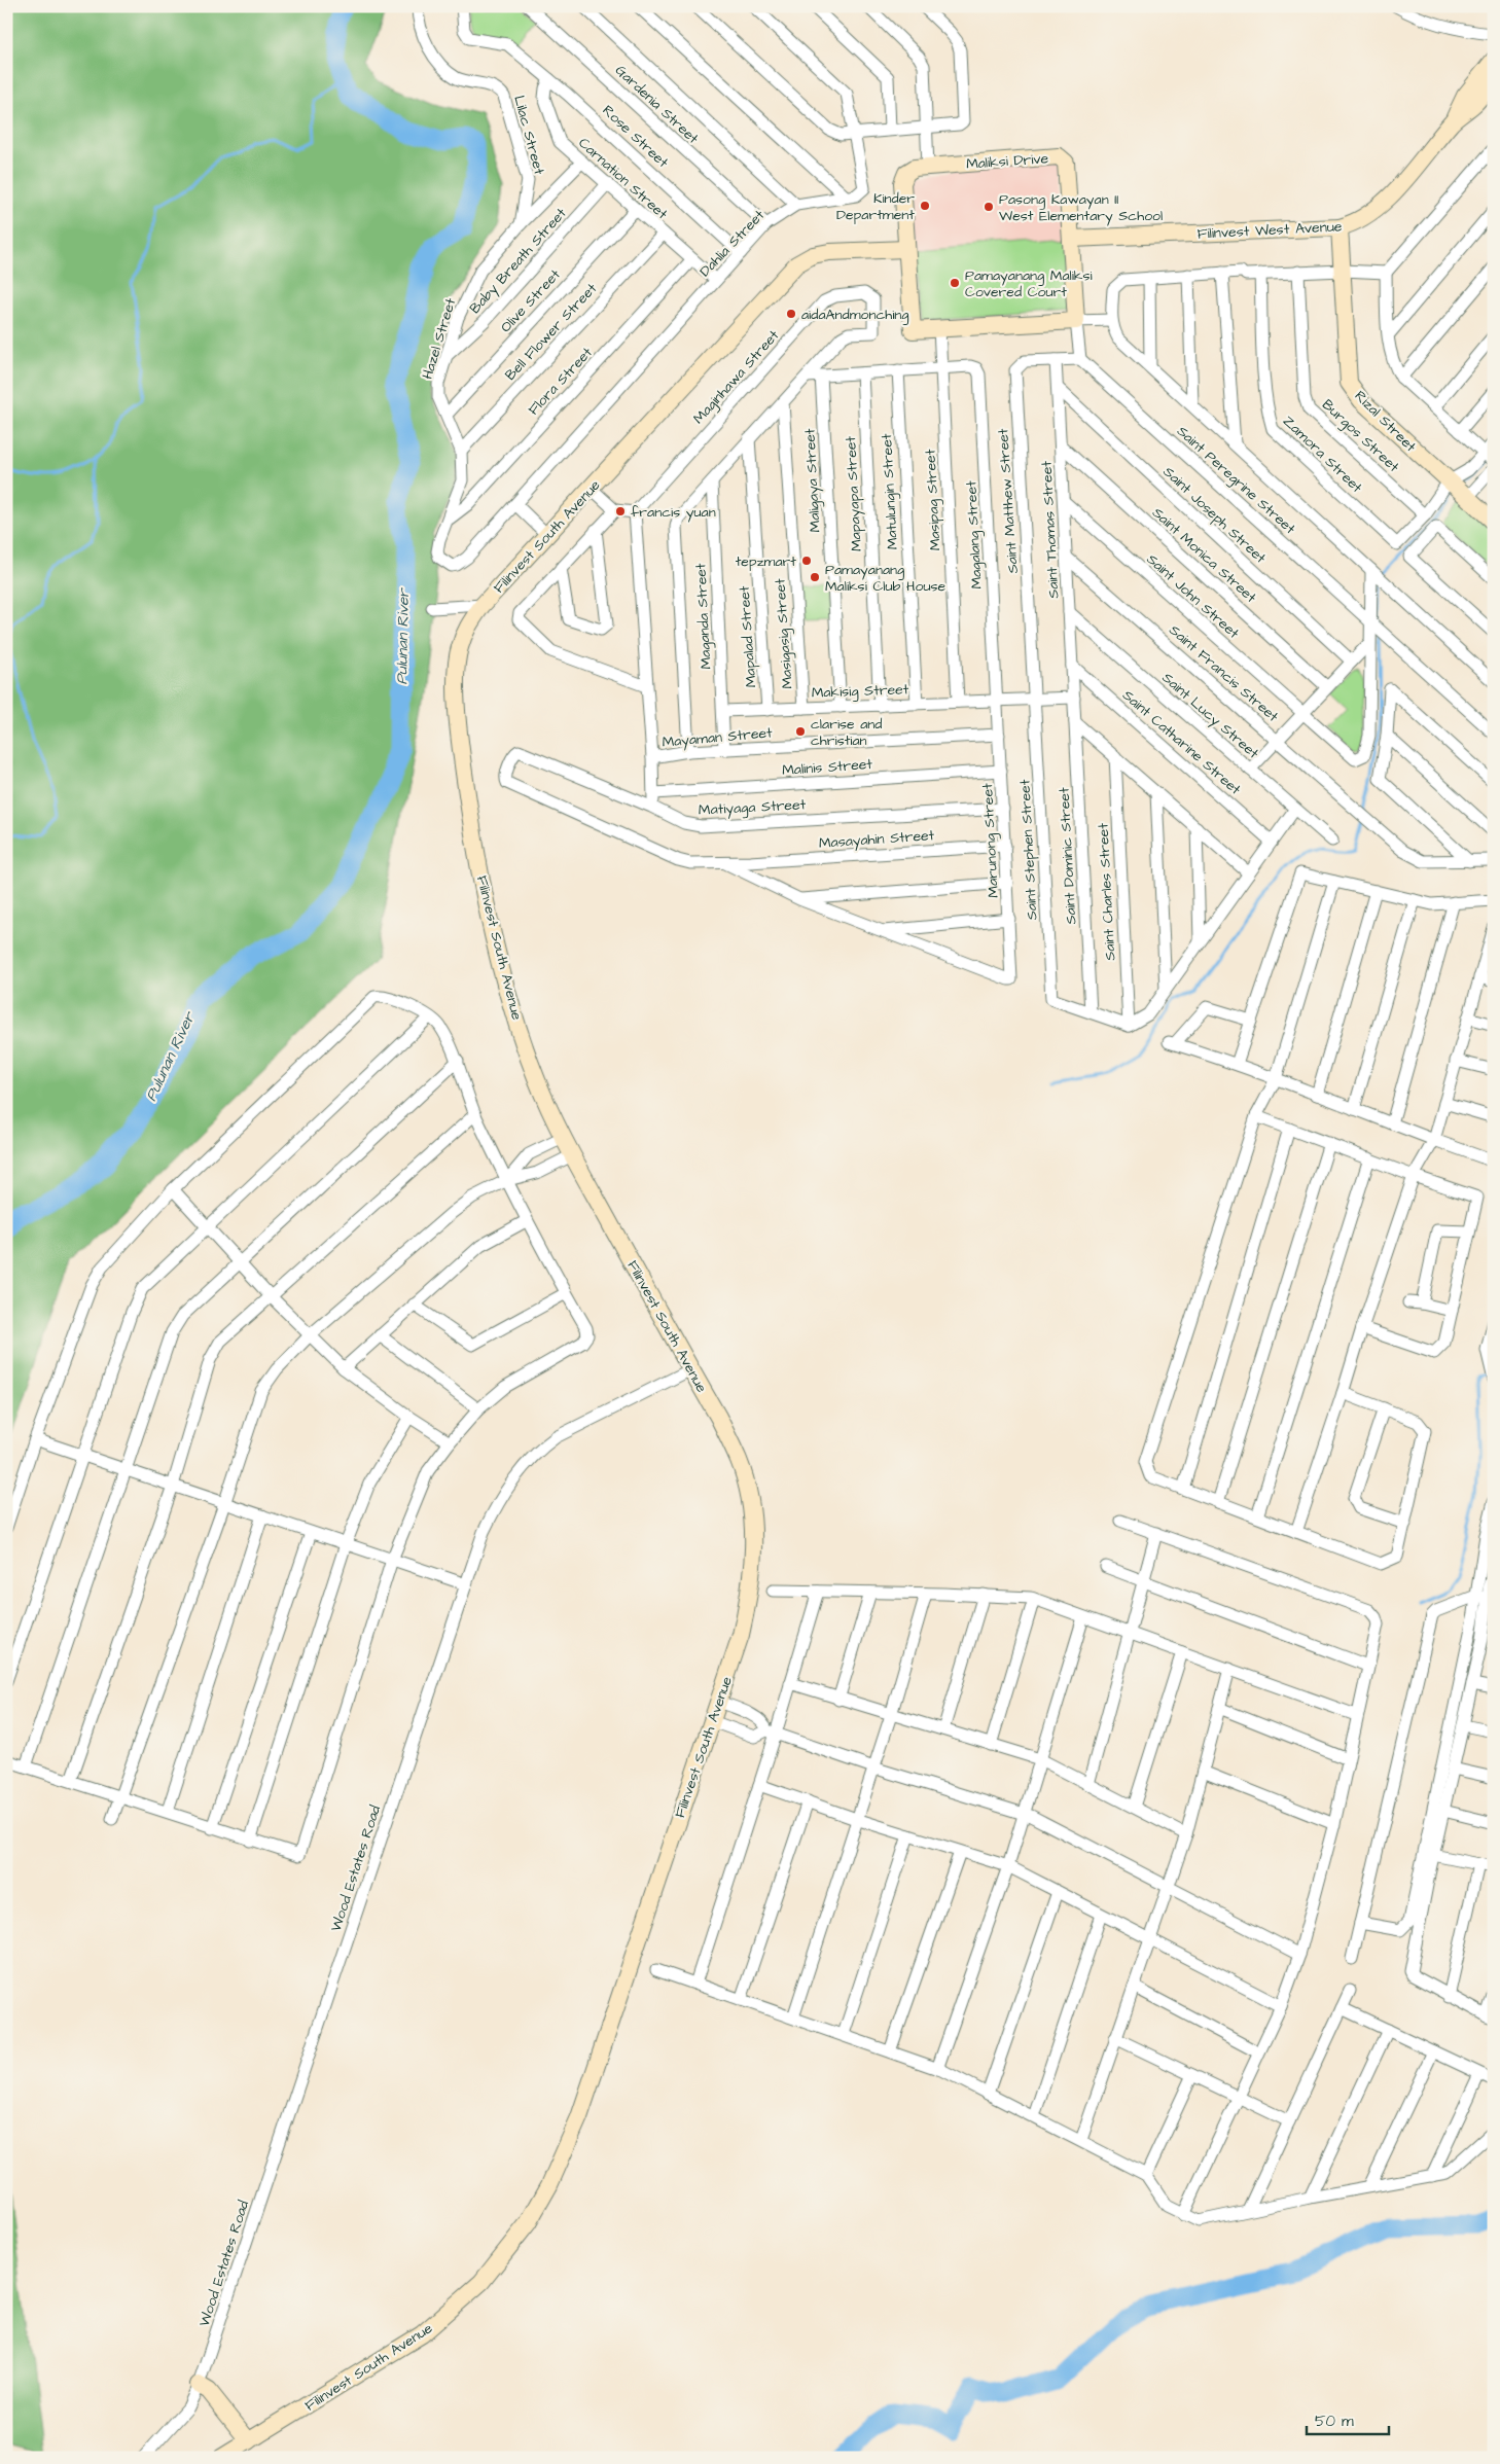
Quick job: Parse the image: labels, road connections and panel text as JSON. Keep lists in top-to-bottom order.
{
  "streets": {
    "street": [
      "Gardenia Street",
      "Lilac Street",
      "Rose Street",
      "Maliksi Drive",
      "Carnation Street",
      "Filinvest West Avenue",
      "Dahlia Street",
      "Baby Breath Street",
      "Olive Street",
      "Bell Flower Street",
      "Hazel Street",
      "Maginhawa Street",
      "Flora Street",
      "Rizal Street",
      "Burgos Street",
      "Zamora Street",
      "Saint Peregrine Street",
      "Maligaya Street",
      "Matulungin Street",
      "Mapayapa Street",
      "Masipag Street",
      "Saint Matthew Street",
      "Saint Joseph Street",
      "Saint Thomas Street",
      "Magalang Street",
      "Filinvest South Avenue",
      "Saint Monica Street",
      "Saint John Street",
      "Maganda Street",
      "Masigasig Street",
      "Mapalad Street",
      "Saint Francis Street",
      "Makisig Street",
      "Saint Lucy Street",
      "Mayaman Street",
      "Saint Catharine Street",
      "Malinis Street",
      "Matiyaga Street",
      "Masayahin Street",
      "Marunong Street",
      "Saint Stephen Street",
      "Saint Dominic Street",
      "Saint Charles Street",
      "Wood Estates Road"
    ]
  },
  "crossings": [
    ["Gardenia Street", "Dahlia Street"],
    ["Lilac Street", "Hazel Street"],
    ["Rose Street", "Carnation Street"],
    ["Rose Street", "Dahlia Street"],
    ["Maliksi Drive", "Filinvest West Avenue"],
    ["Maliksi Drive", "Masipag Street"],
    ["Maliksi Drive", "Filinvest South Avenue"],
    ["Carnation Street", "Dahlia Street"],
    ["Carnation Street", "Baby Breath Street"],
    ["Carnation Street", "Olive Street"],
    ["Carnation Street", "Bell Flower Street"],
    ["Carnation Street", "Hazel Street"],
    ["Carnation Street", "Flora Street"],
    ["Filinvest West Avenue", "Rizal Street"],
    ["Dahlia Street", "Hazel Street"],
    ["Baby Breath Street", "Hazel Street"],
    ["Olive Street", "Hazel Street"],
    ["Bell Flower Street", "Hazel Street"],
    ["Hazel Street", "Flora Street"],
    ["Burgos Street", "Zamora Street"],
    ["Saint Peregrine Street", "Saint Matthew Street"],
    ["Maligaya Street", "Makisig Street"],
    ["Matulungin Street", "Makisig Street"],
    ["Mapayapa Street", "Makisig Street"],
    ["Masipag Street", "Magalang Street"],
    ["Masipag Street", "Makisig Street"],
    ["Saint Matthew Street", "Saint Thomas Street"],
    ["Saint Matthew Street", "Makisig Street"],
    ["Saint Matthew Street", "Saint Stephen Street"],
    ["Saint Joseph Street", "Saint Thomas Street"],
    ["Saint Thomas Street", "Saint Monica Street"],
    ["Saint Thomas Street", "Saint John Street"],
    ["Saint Thomas Street", "Saint Francis Street"],
    ["Saint Thomas Street", "Makisig Street"],
    ["Saint Thomas Street", "Saint Lucy Street"],
    ["Saint Thomas Street", "Saint Catharine Street"],
    ["Saint Thomas Street", "Saint Dominic Street"],
    ["Magalang Street", "Makisig Street"],
    ["Magalang Street", "Marunong Street"],
    ["Filinvest South Avenue", "Wood Estates Road"],
    ["Maganda Street", "Makisig Street"],
    ["Maganda Street", "Mayaman Street"],
    ["Masigasig Street", "Makisig Street"],
    ["Mapalad Street", "Makisig Street"],
    ["Makisig Street", "Marunong Street"],
    ["Makisig Street", "Saint Stephen Street"],
    ["Makisig Street", "Saint Dominic Street"],
    ["Mayaman Street", "Marunong Street"],
    ["Malinis Street", "Marunong Street"],
    ["Matiyaga Street", "Masayahin Street"],
    ["Matiyaga Street", "Marunong Street"],
    ["Masayahin Street", "Marunong Street"],
    ["Saint Stephen Street", "Saint Dominic Street"]
  ],
  "water": ["Pulunan River"],
  "places": [
    "Kinder Department",
    "Pasong Kawayan II West Elementary School",
    "Pamayanang Maliksi Covered Court",
    "aidaAndmonching",
    "francis yuan",
    "tepzmart",
    "Pamayanang Maliksi Club House",
    "clarise and christian"
  ],
  "scale_bar": "50 m"
}
